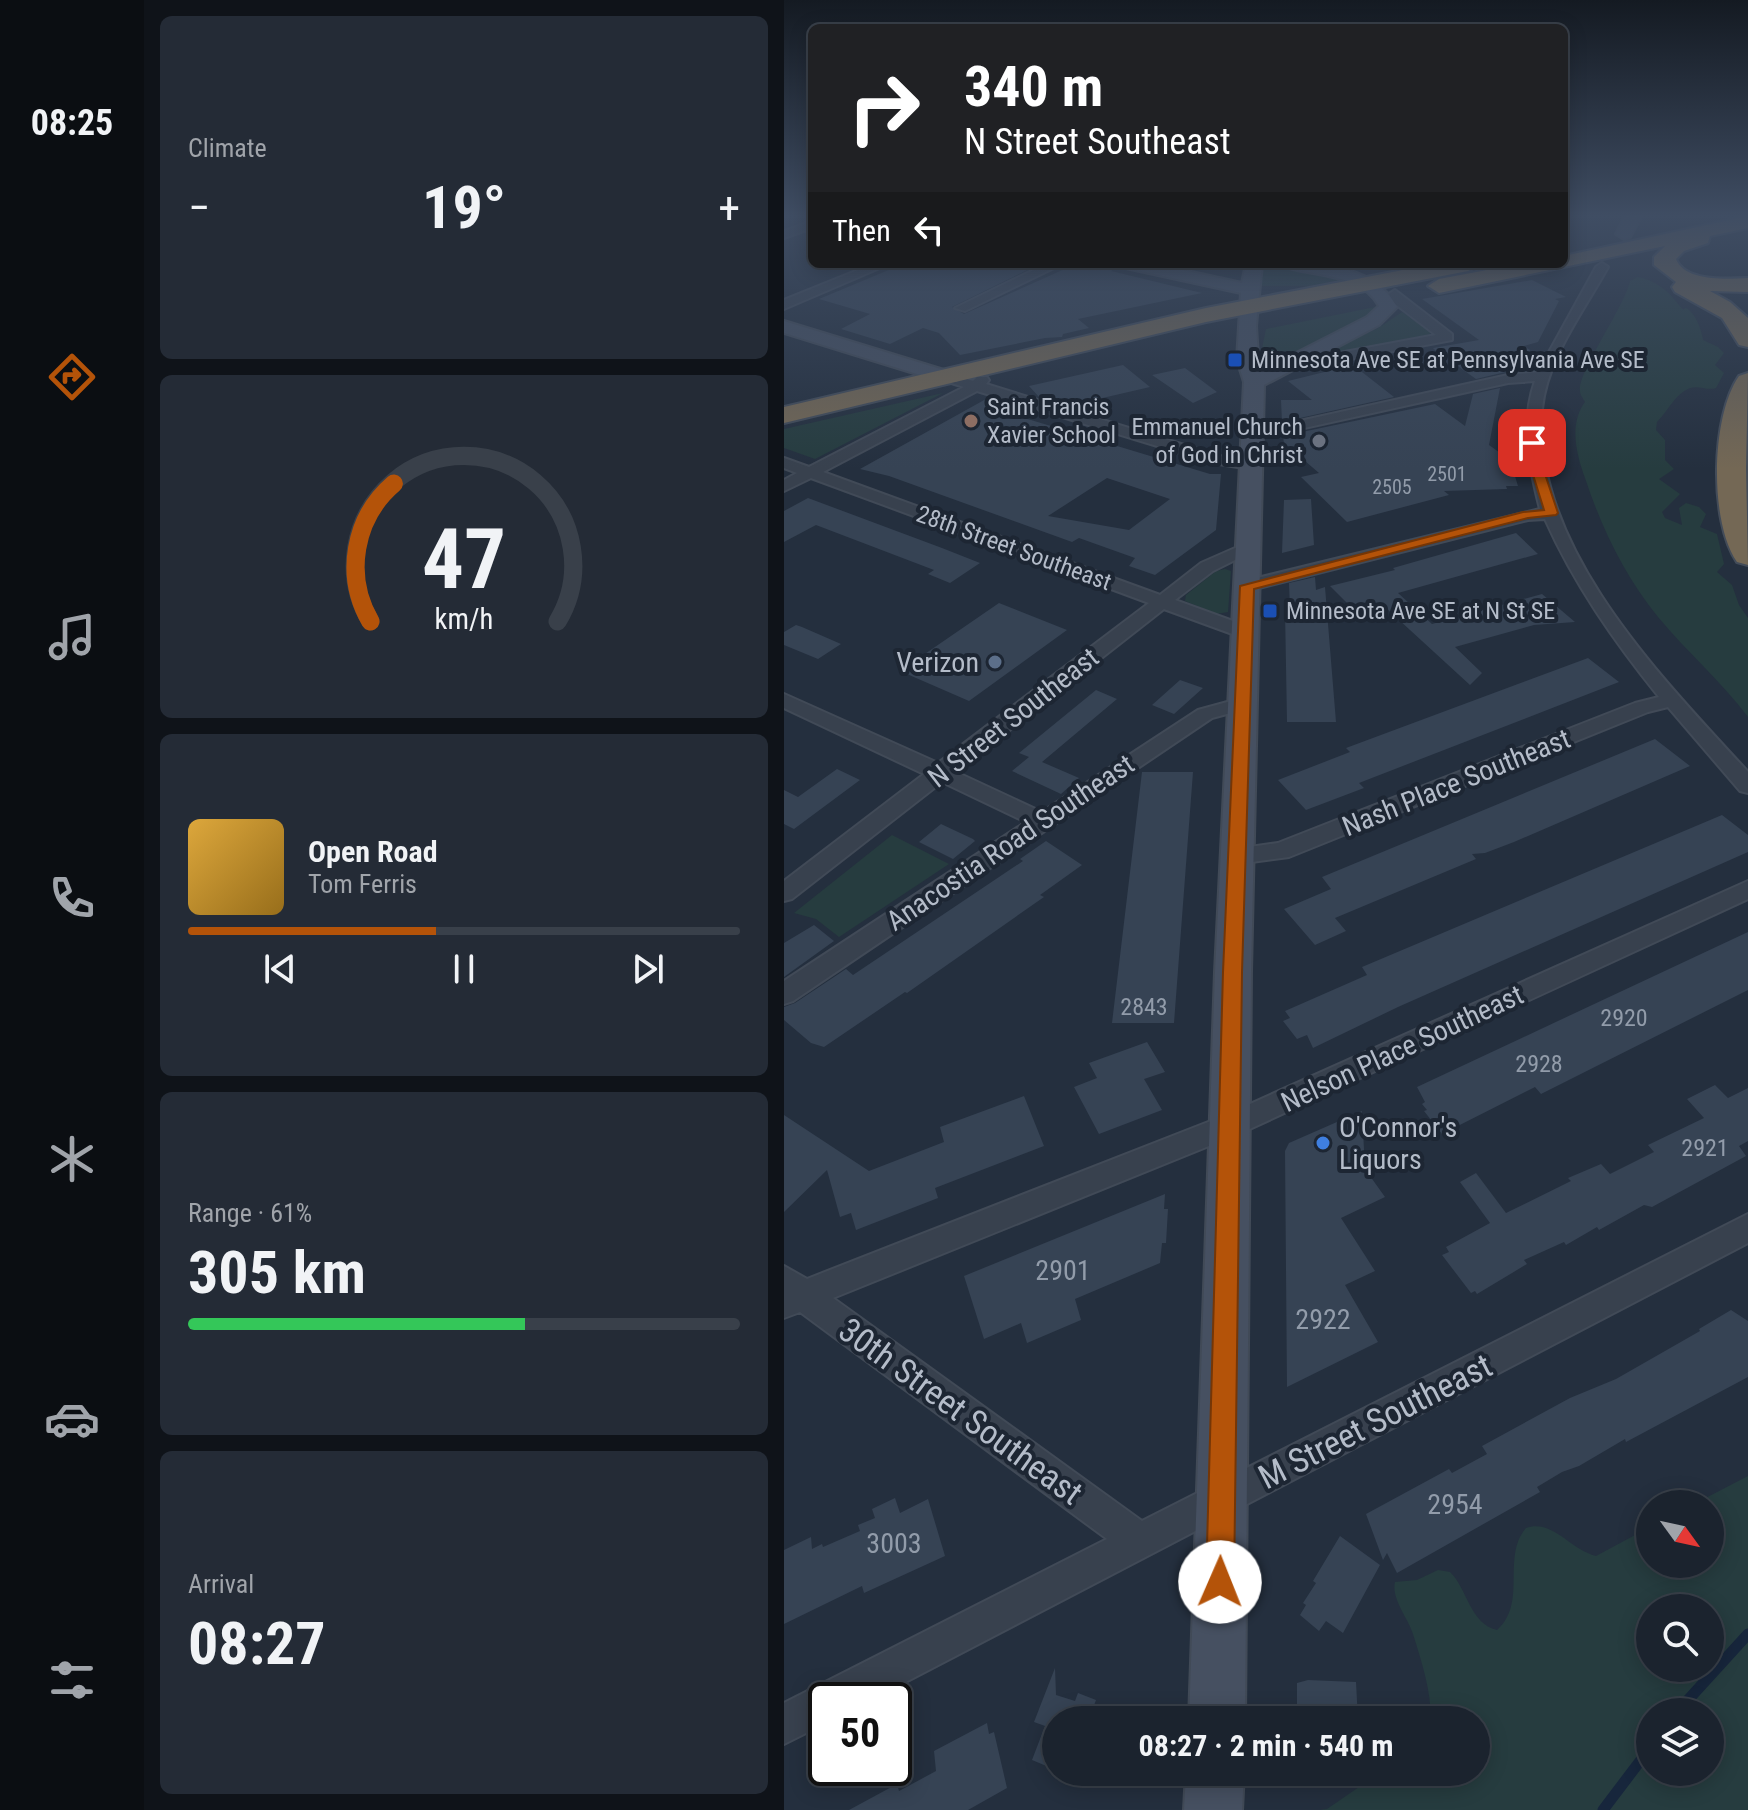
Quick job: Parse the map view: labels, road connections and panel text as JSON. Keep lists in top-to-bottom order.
{
  "streets": {
    "street": [
      "28th Street Southeast",
      "N Street Southeast",
      "Nash Place Southeast",
      "Anacostia Road Southeast",
      "Nelson Place Southeast",
      "30th Street Southeast",
      "M Street Southeast"
    ]
  },
  "crossings": [
    ["28th Street Southeast", "N Street Southeast"],
    ["Nelson Place Southeast", "30th Street Southeast"],
    ["30th Street Southeast", "M Street Southeast"]
  ],
  "places": {
    "transit": ["Minnesota Ave SE at Pennsylvania Ave SE", "Minnesota Ave SE at N St SE"],
    "other": [
      "Saint Francis Xavier School",
      "Emmanuel Church of God in Christ",
      "Verizon",
      "O'Connor's Liquors"
    ]
  },
  "house_numbers": [
    "2501",
    "2505",
    "2843",
    "2920",
    "2928",
    "2921",
    "2901",
    "2922",
    "2954",
    "3003"
  ],
  "north": "bottom right",
  "page": {
    "tabs": "08:25",
    "tile": [
      "Climate",
      ["Range · 61%", "305 km"],
      ["Arrival", "08:27"]
    ],
    "turn": ["340 m", "N Street Southeast"],
    "heat": ["−", "19°", "+"],
    "then": "Then",
    "song": ["Open Road", "Tom Ferris"],
    "limit": "50",
    "trip": "08:27 · 2 min · 540 m",
    "gauge": ["47", "km/h"]
  }
}
